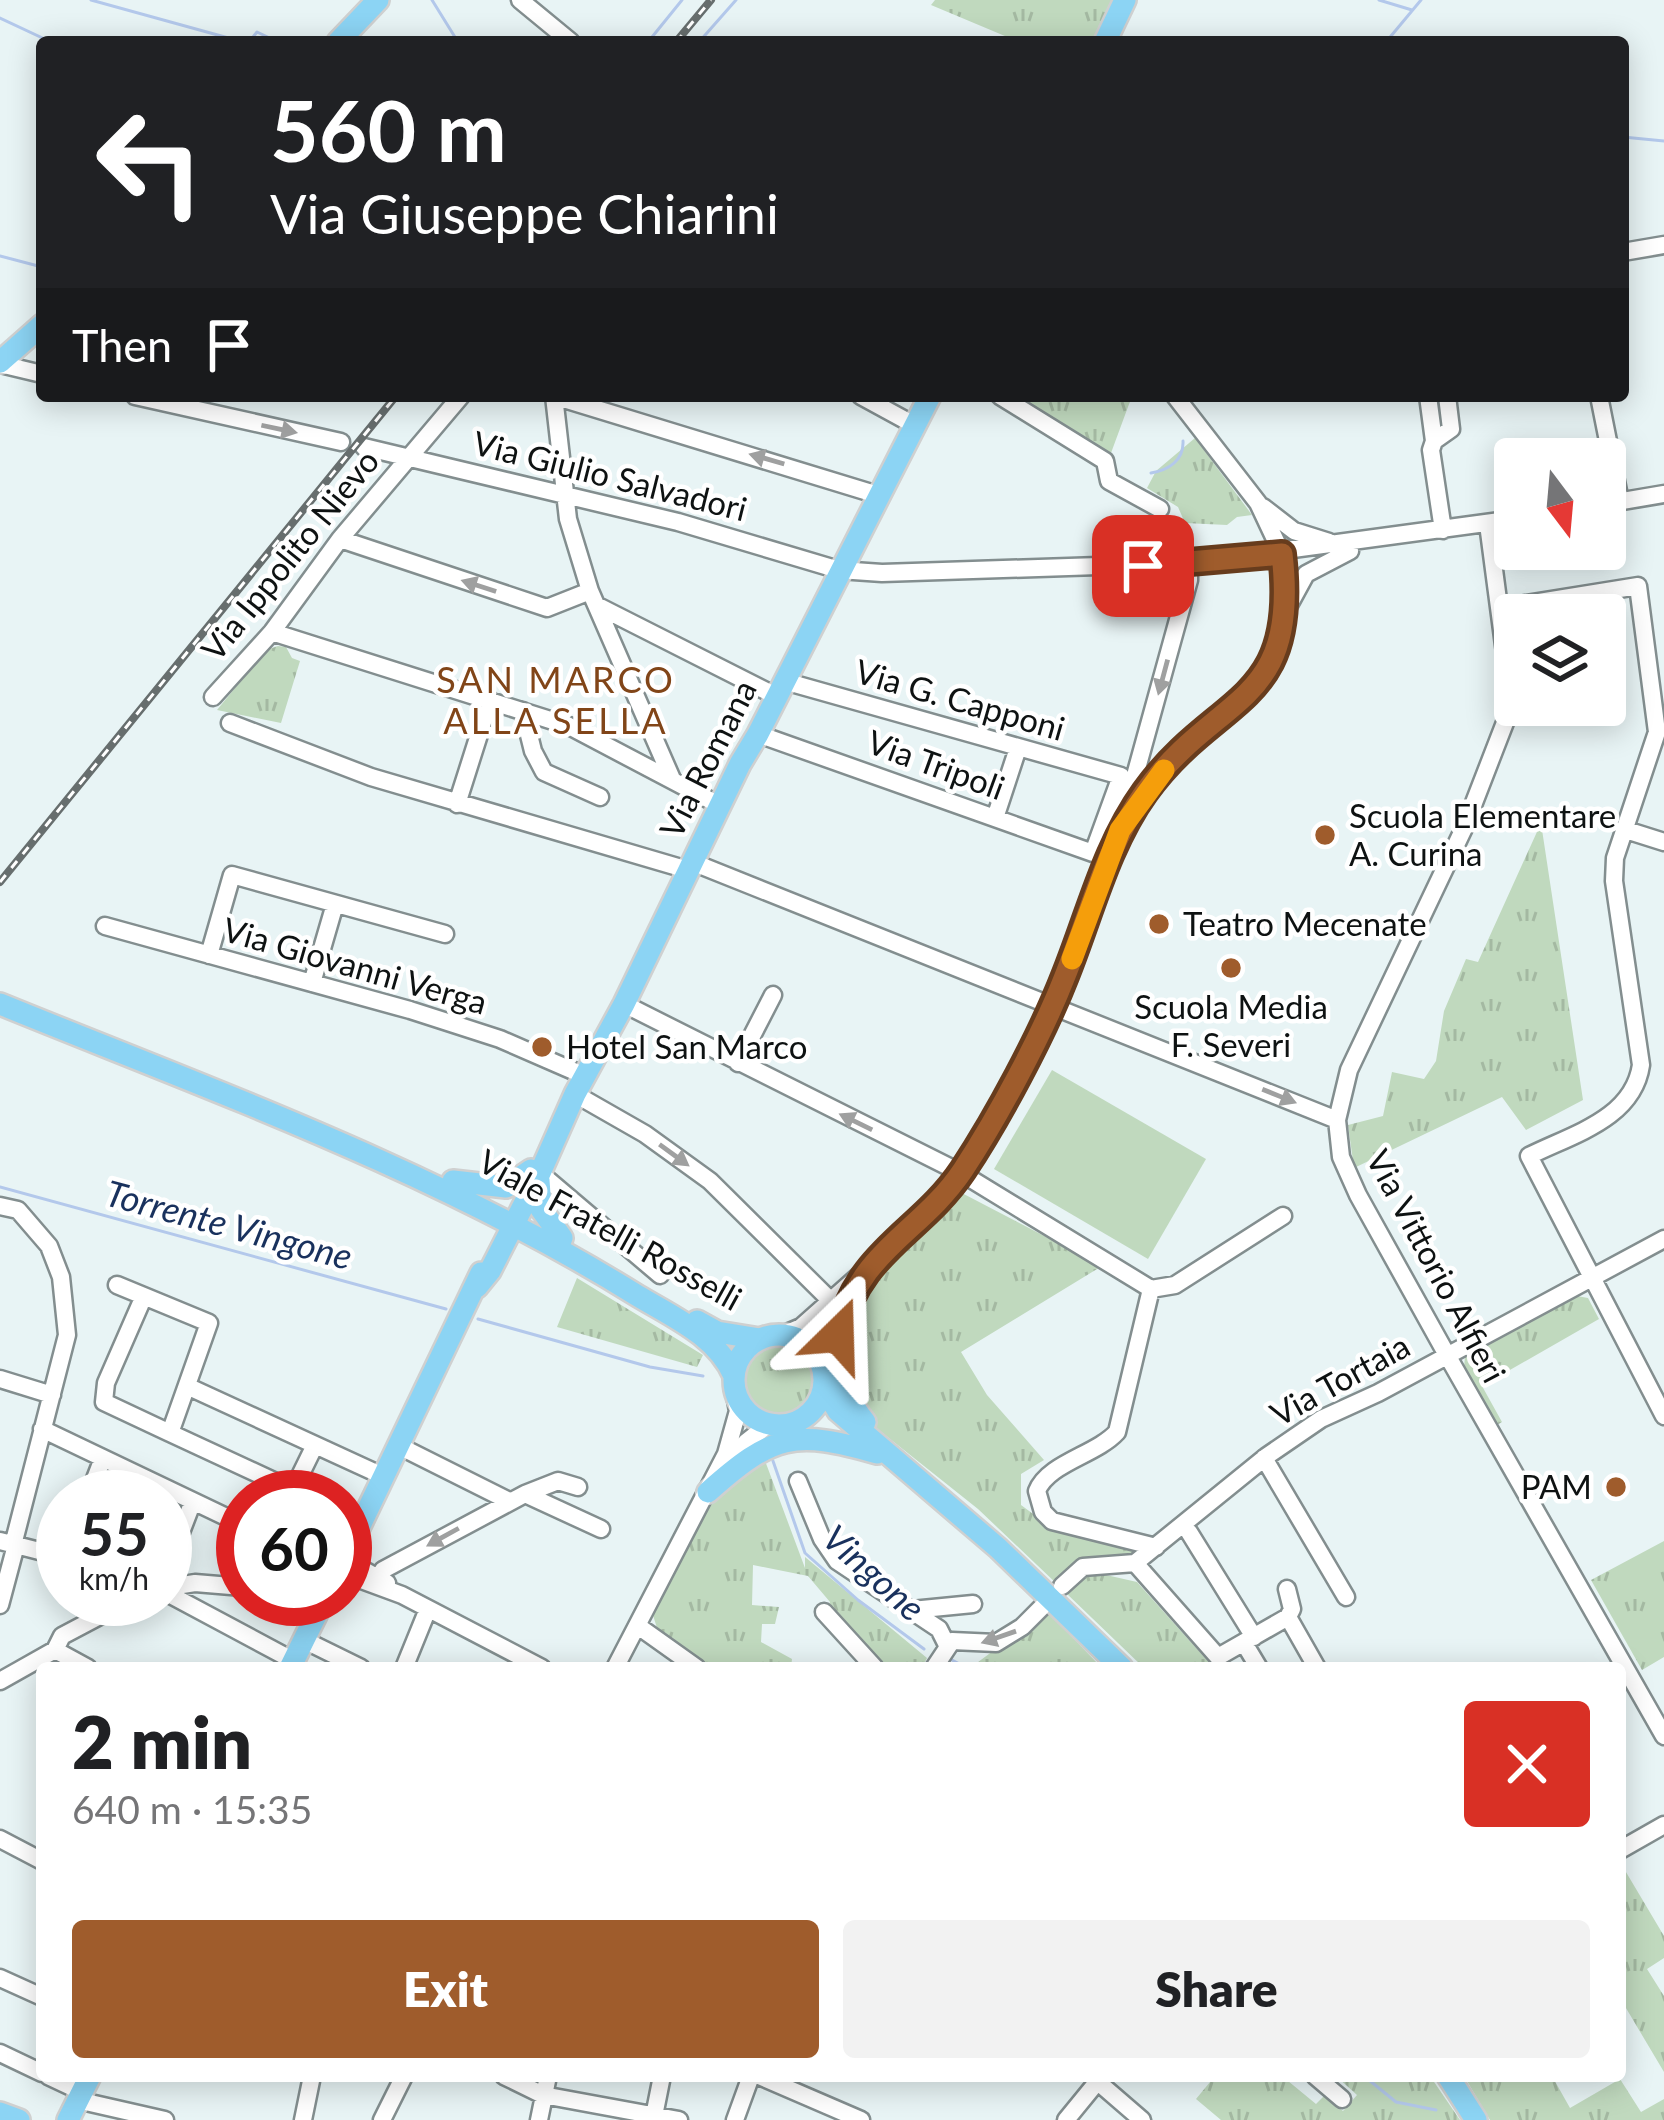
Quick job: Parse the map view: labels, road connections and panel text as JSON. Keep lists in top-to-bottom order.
{
  "streets": {
    "main road": ["Via Romana", "Viale Fratelli Rosselli"],
    "street": [
      "Via Giulio Salvadori",
      "Via Ippolito Nievo",
      "Via G. Capponi",
      "Via Tripoli",
      "Via Giovanni Verga",
      "Via Vittorio Alfieri",
      "Via Tortaia"
    ]
  },
  "crossings": [
    ["Via Giulio Salvadori", "Via Ippolito Nievo"],
    ["Via Giulio Salvadori", "Via Romana"],
    ["Via Giulio Salvadori", "Via Vittorio Alfieri"],
    ["Via G. Capponi", "Via Romana"],
    ["Via G. Capponi", "Via Tripoli"],
    ["Via Romana", "Via Tripoli"],
    ["Via Romana", "Via Giovanni Verga"],
    ["Via Romana", "Viale Fratelli Rosselli"],
    ["Via Vittorio Alfieri", "Via Tortaia"]
  ],
  "districts": ["SAN MARCO ALLA SELLA"],
  "water": ["Torrente Vingone", "Vingone"],
  "places": [
    "Scuola Elementare A. Curina",
    "Teatro Mecenate",
    "Scuola Media F. Severi",
    "Hotel San Marco",
    "PAM"
  ],
  "north": "bottom",
  "page": {
    "turn": ["560 m", "Via Giuseppe Chiarini"],
    "then": "Then",
    "speed": "55 km/h",
    "limit": "60",
    "heading": ["2 min", "640 m · 15:35"],
    "buttons": ["Exit", "Share"]
  }
}
